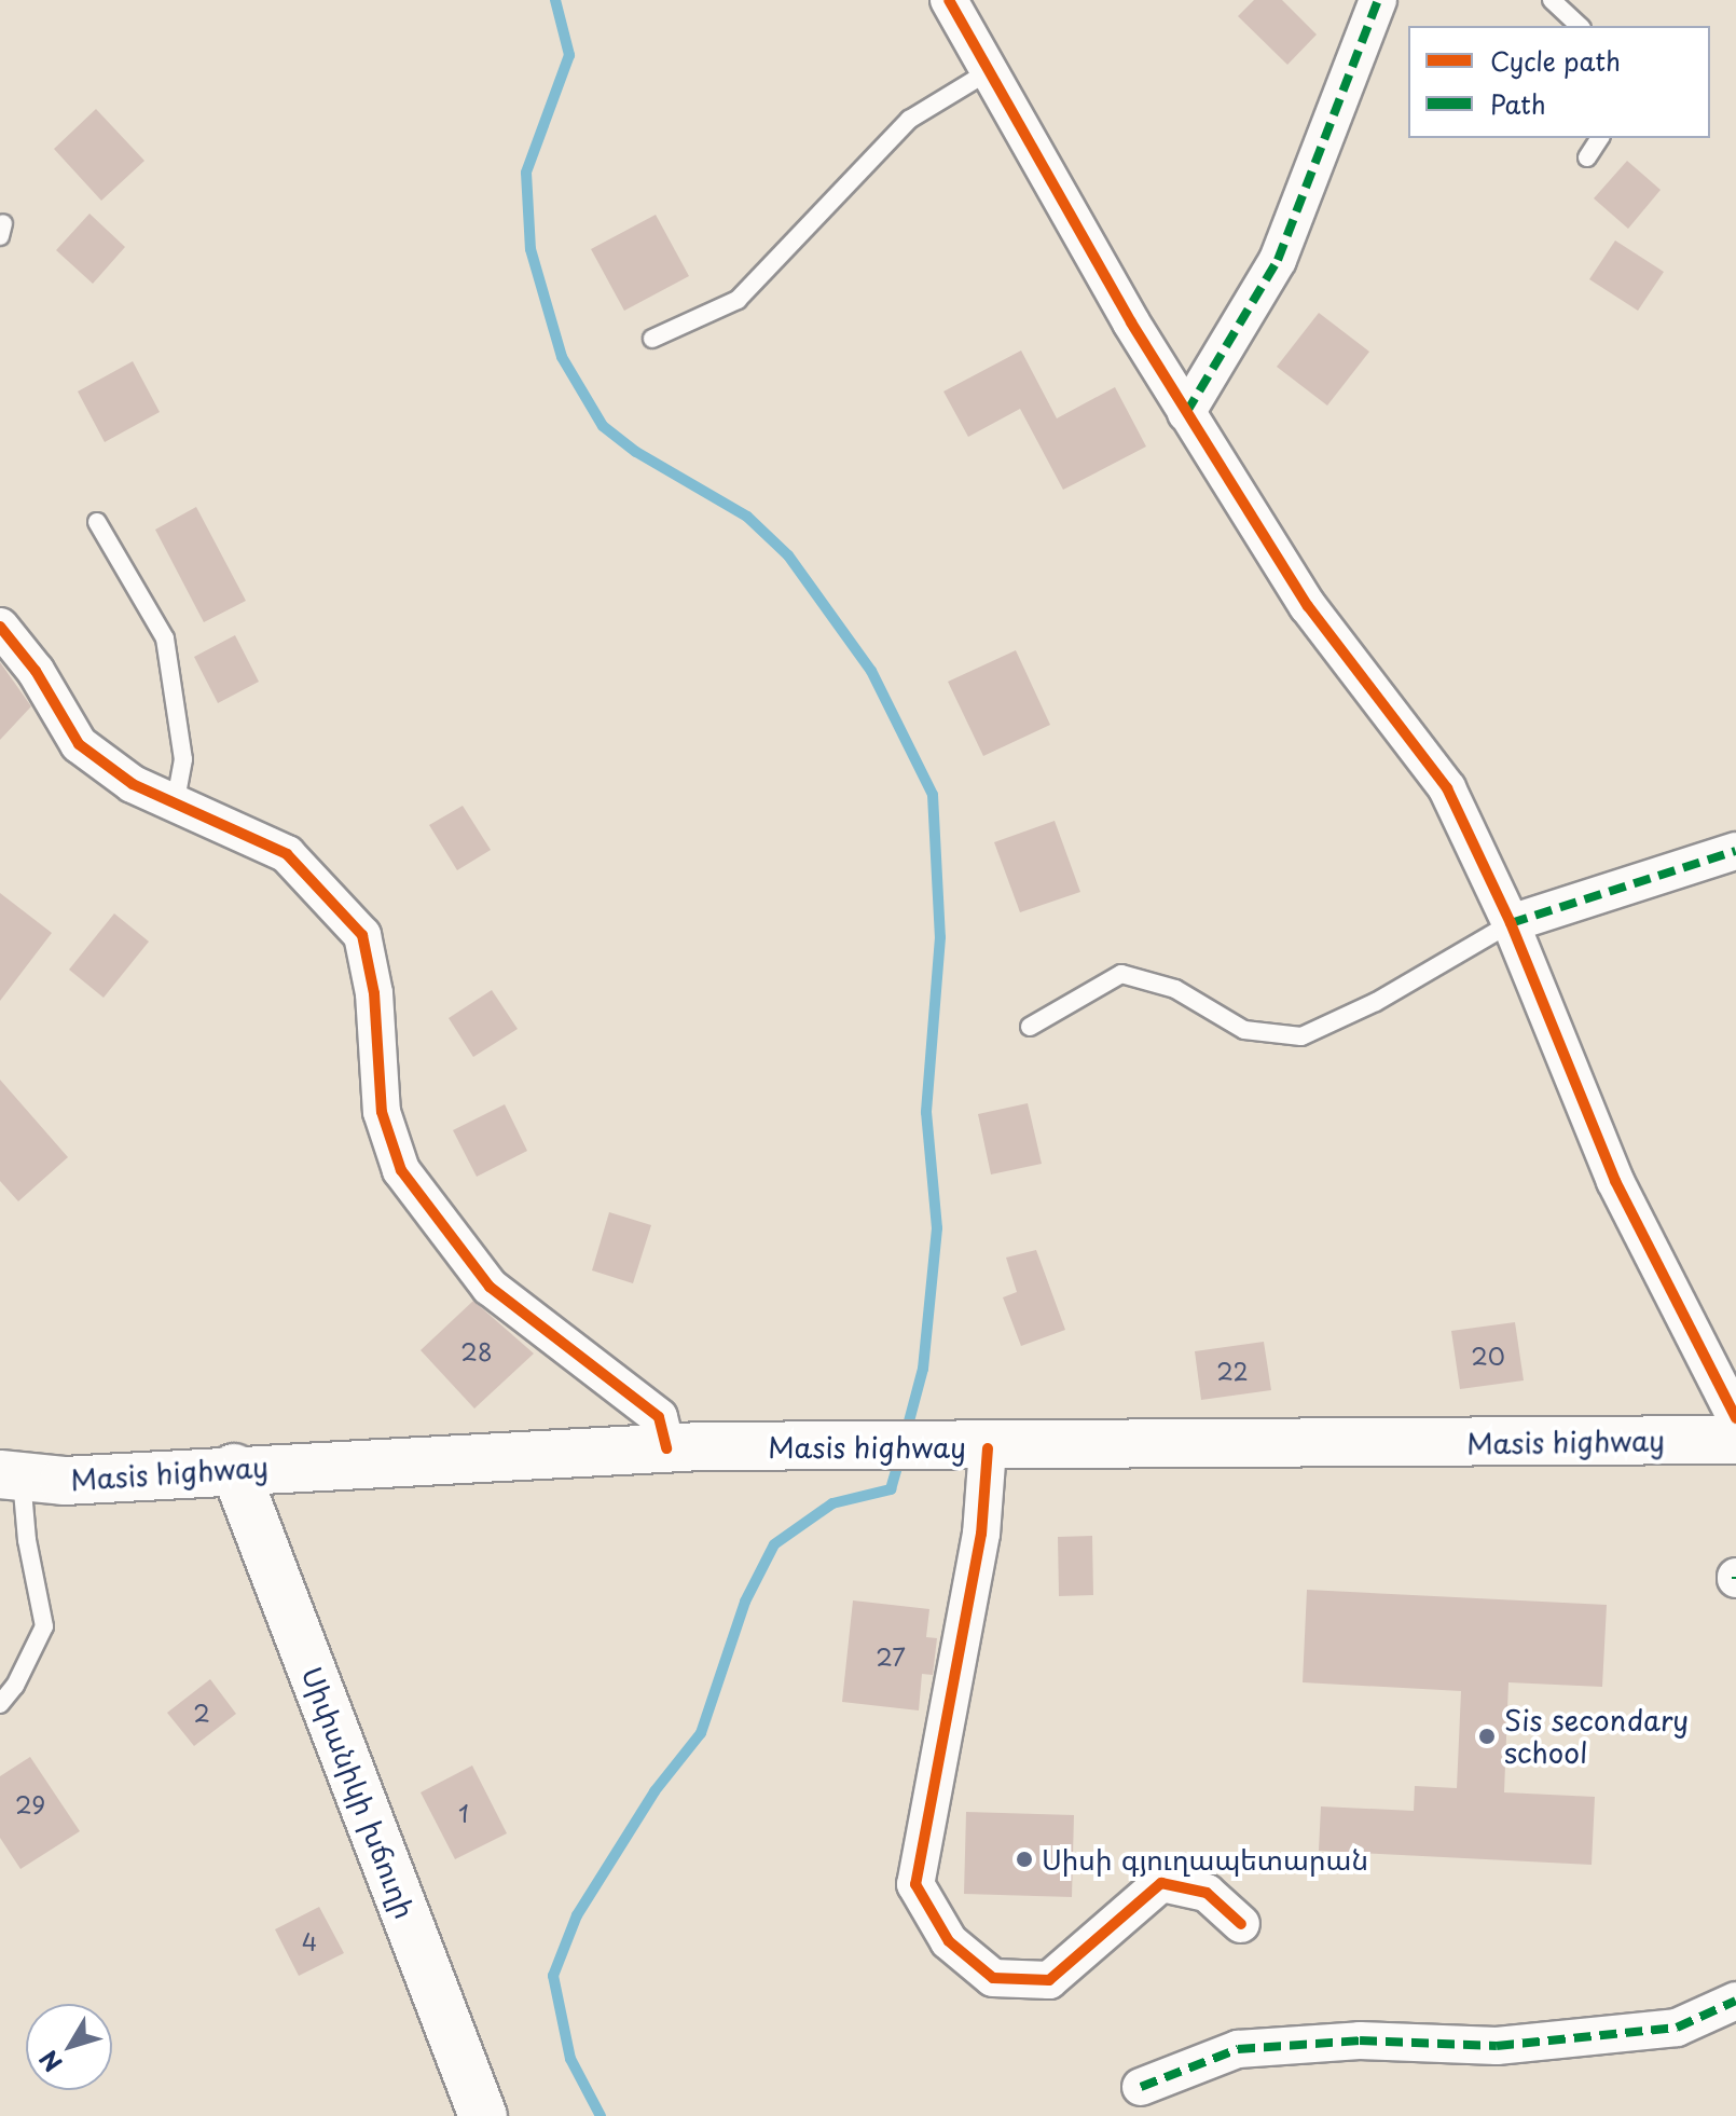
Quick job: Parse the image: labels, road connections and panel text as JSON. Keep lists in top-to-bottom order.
{
  "streets": {
    "main road": ["Masis highway", "Սիփանիկի խճուղի"]
  },
  "crossings": [
    ["Masis highway", "Սիփանիկի խճուղի"]
  ],
  "places": ["Sis secondary school", "Սիսի գյուղապետարան"],
  "house_numbers": [
    "28",
    "20",
    "22",
    "27",
    "2",
    "29",
    "1",
    "4"
  ],
  "legend": ["Cycle path", "Path"],
  "north": "bottom left"
}
